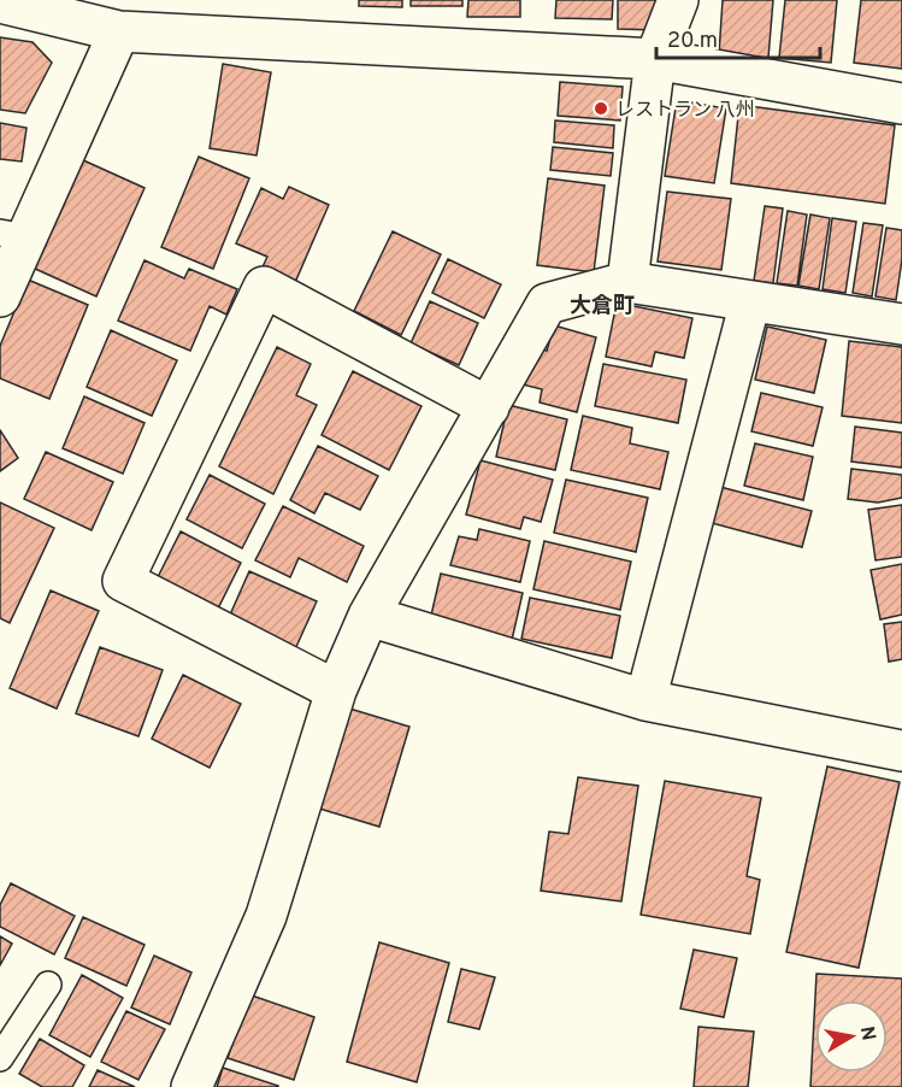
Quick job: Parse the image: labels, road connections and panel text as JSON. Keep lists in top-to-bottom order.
{
  "districts": ["大倉町"],
  "places": ["レストラン 八州"],
  "scale_bar": "20 m",
  "north": "right"
}
